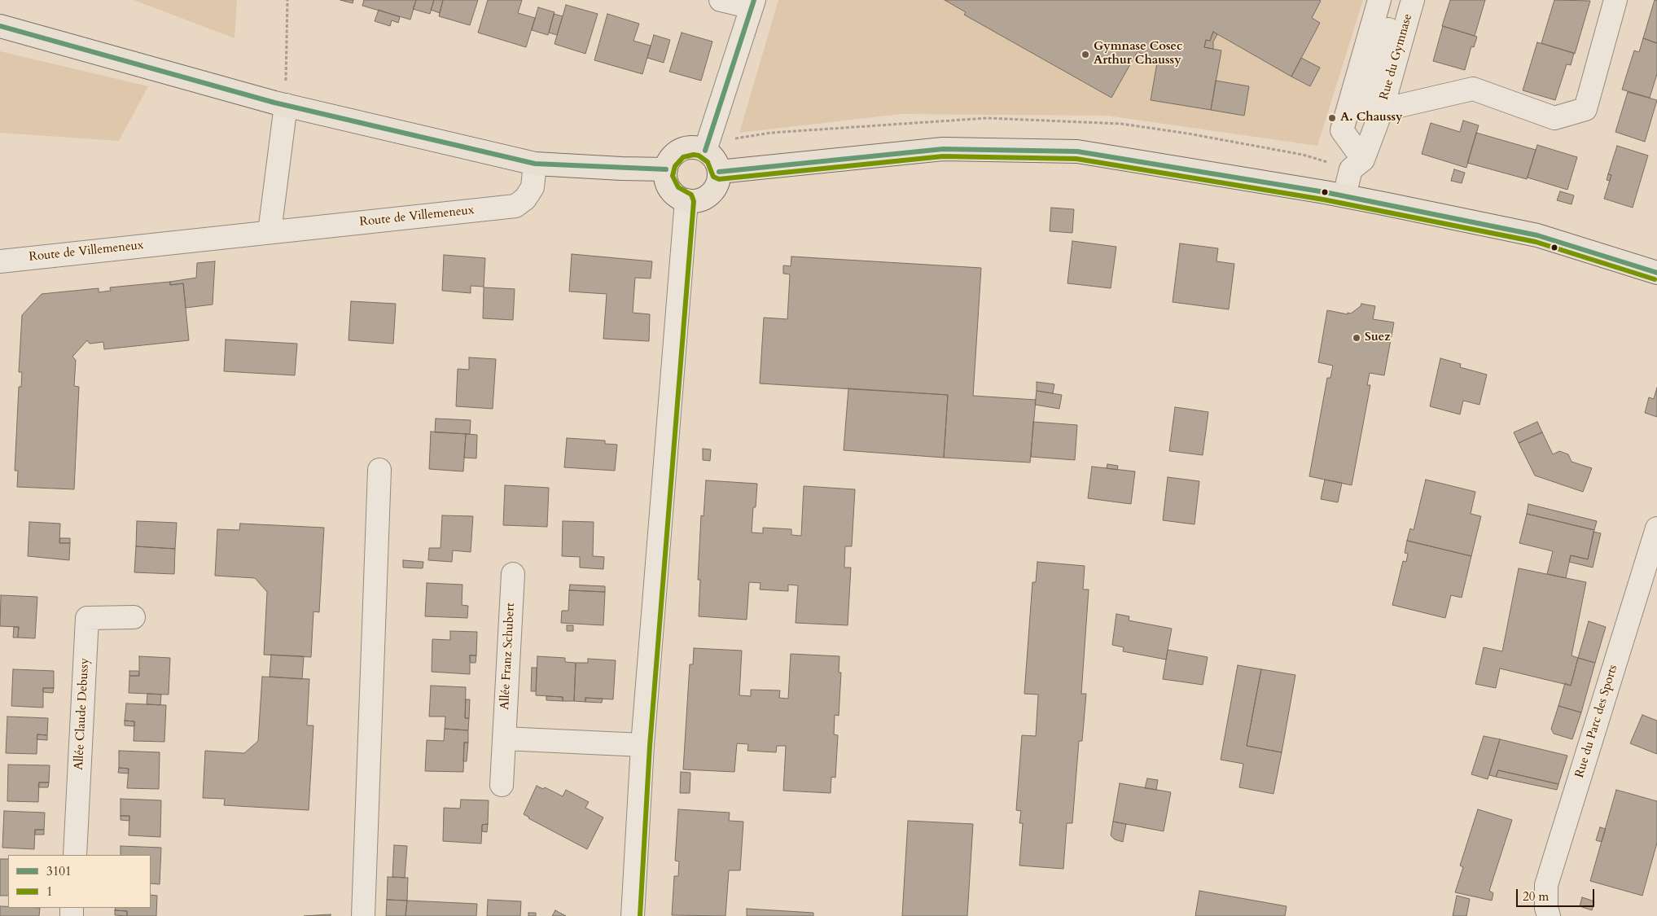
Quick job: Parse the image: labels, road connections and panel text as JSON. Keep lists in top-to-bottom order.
{
  "streets": {
    "street": [
      "Rue du Gymnase",
      "Route de Villemeneux",
      "Allée Franz Schubert",
      "Allée Claude Debussy",
      "Rue du Parc des Sports"
    ]
  },
  "places": ["Gymnase Cosec Arthur Chaussy", "A. Chaussy", "Suez"],
  "lines": ["transit line 3101", "transit line 1"],
  "legend": ["3101", "1"],
  "scale_bar": "20 m"
}
